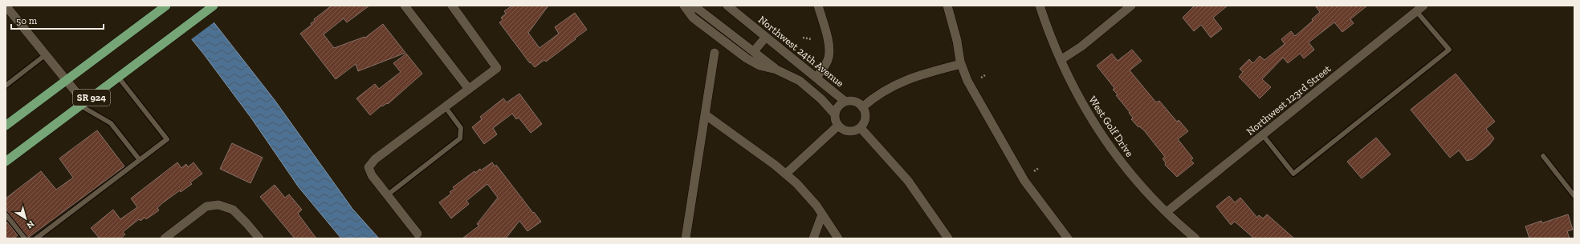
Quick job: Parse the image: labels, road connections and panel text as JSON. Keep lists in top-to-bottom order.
{
  "streets": {
    "highway": ["SR 924"],
    "street": ["Northwest 24th Avenue", "Northwest 123rd Street", "West Golf Drive"]
  },
  "crossings": [
    ["Northwest 123rd Street", "West Golf Drive"]
  ],
  "scale_bar": "50 m",
  "north": "bottom right"
}
